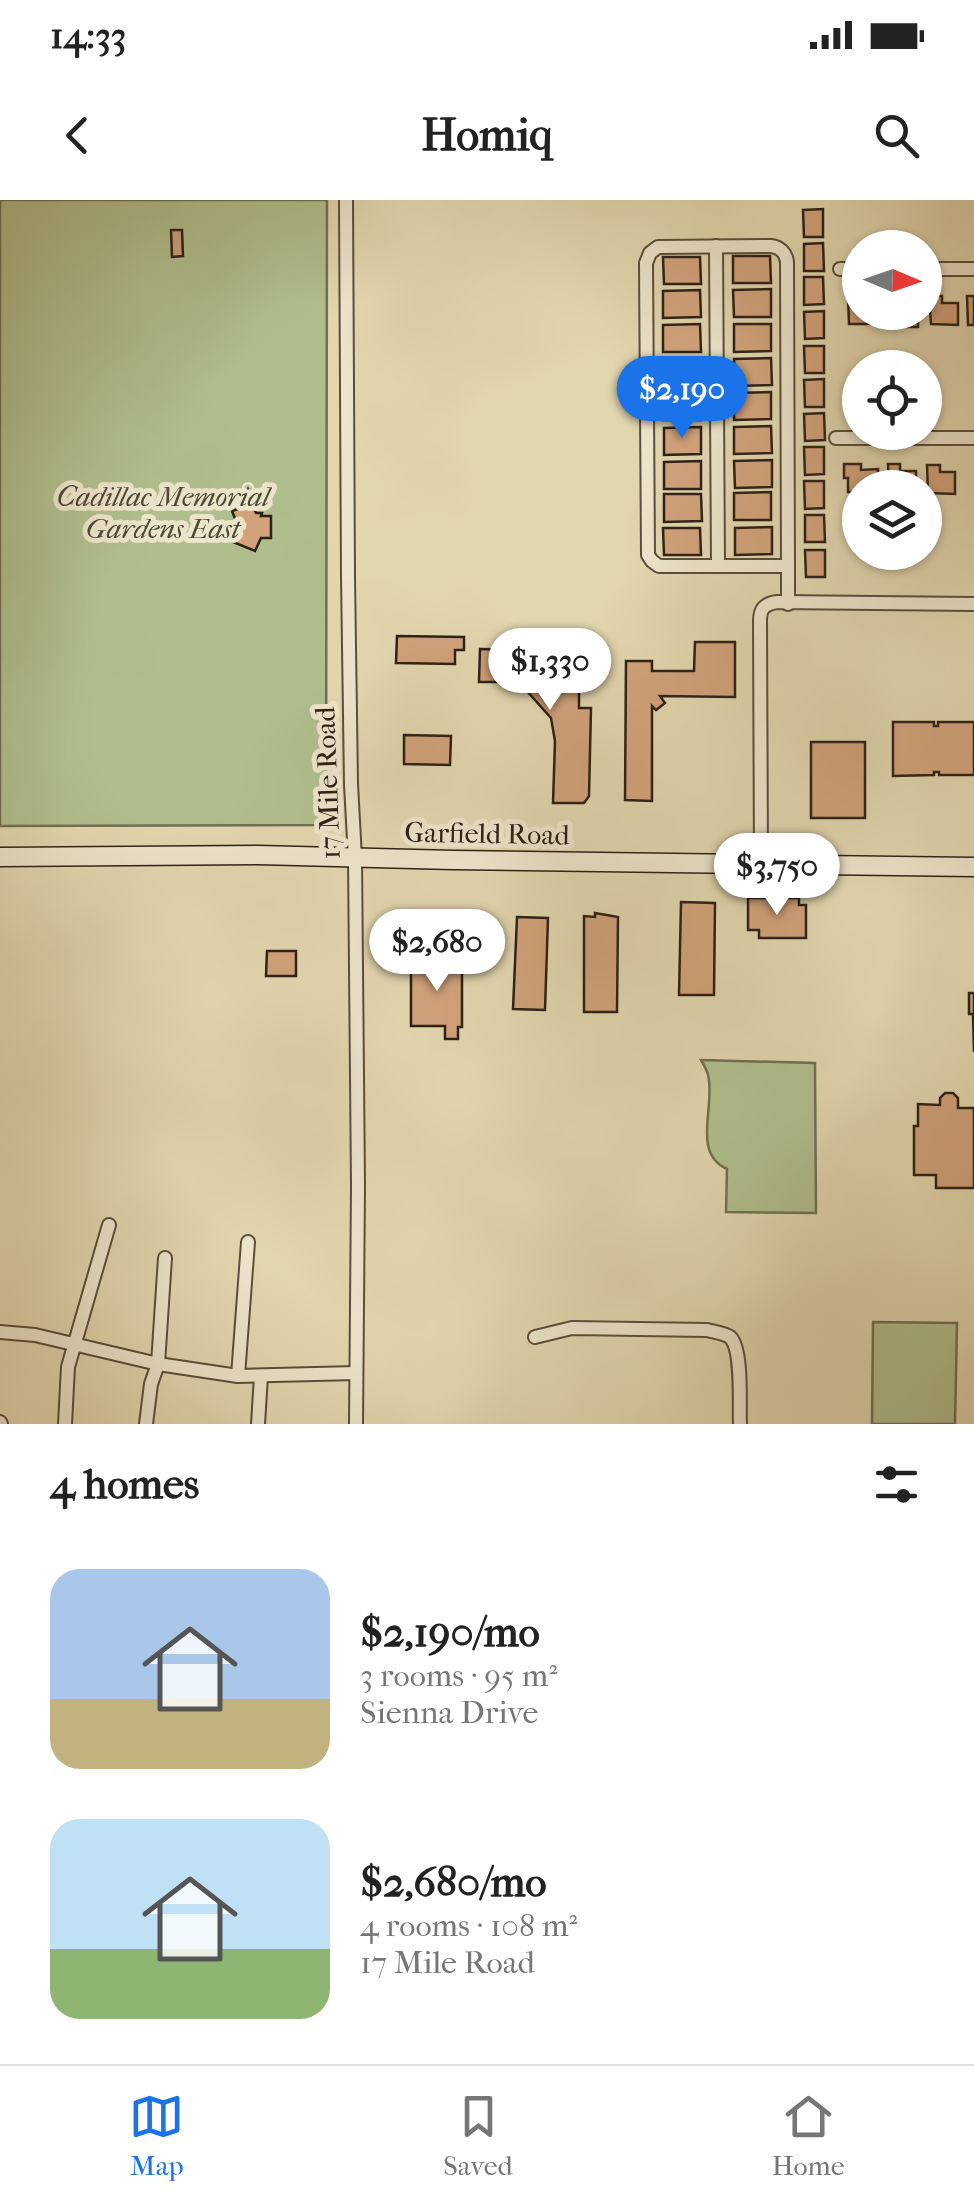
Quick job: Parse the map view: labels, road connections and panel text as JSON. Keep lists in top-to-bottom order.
{
  "streets": {
    "main road": ["Garfield Road"],
    "street": ["17 Mile Road"]
  },
  "crossings": [
    ["17 Mile Road", "Garfield Road"]
  ],
  "parks": ["Cadillac Memorial Gardens East"],
  "north": "right",
  "page": {
    "status": "14:33",
    "header": "Homiq",
    "price": [
      "$2,190",
      "$1,330",
      "$3,750",
      "$2,680"
    ],
    "heading": "4 homes",
    "list": [
      {
        "name": "$2,190/mo",
        "note": "3 rooms · 95 m² · Sienna Drive"
      },
      {
        "name": "$2,680/mo",
        "note": "4 rooms · 108 m² · 17 Mile Road"
      }
    ],
    "tabs": ["Map", "Saved", "Home"]
  }
}
